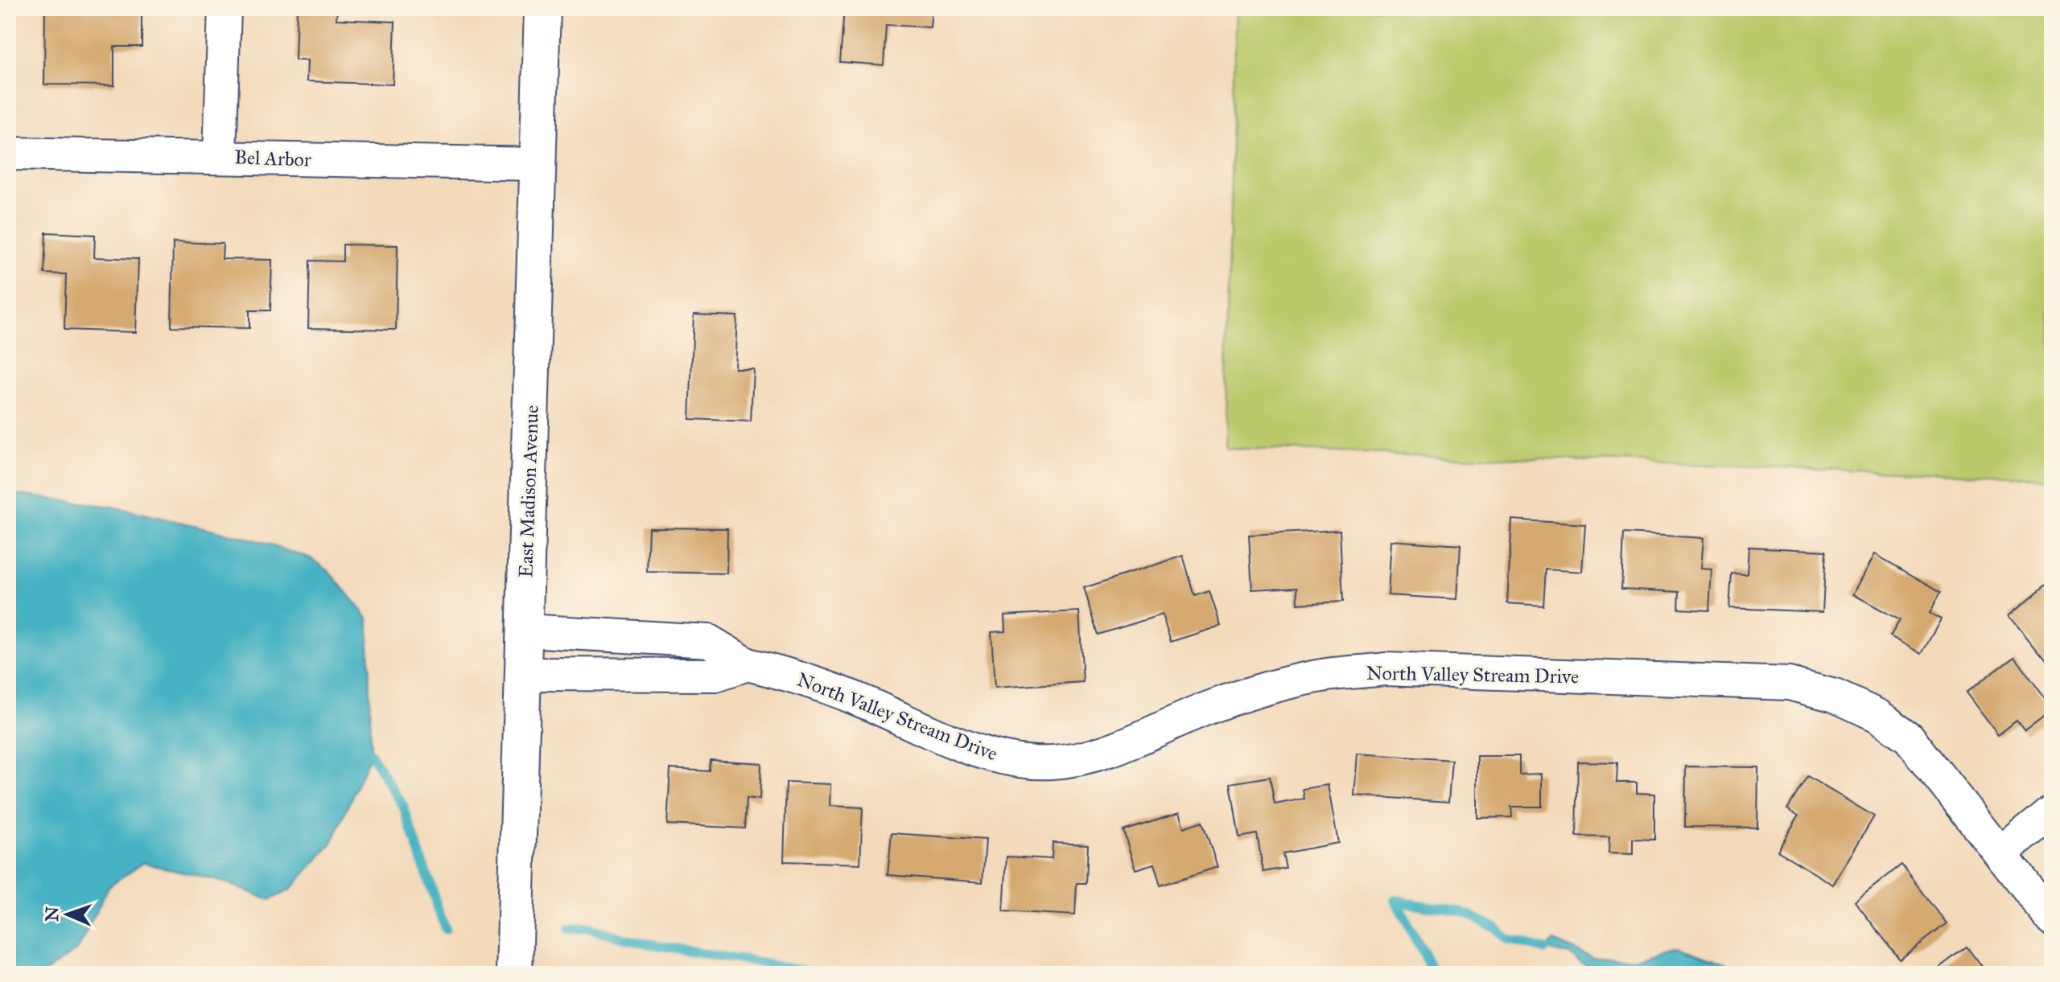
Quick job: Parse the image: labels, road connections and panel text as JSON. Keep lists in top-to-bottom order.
{
  "streets": {
    "street": ["Bel Arbor", "East Madison Avenue", "North Valley Stream Drive"]
  },
  "crossings": [
    ["Bel Arbor", "East Madison Avenue"],
    ["East Madison Avenue", "North Valley Stream Drive"]
  ],
  "north": "left"
}
